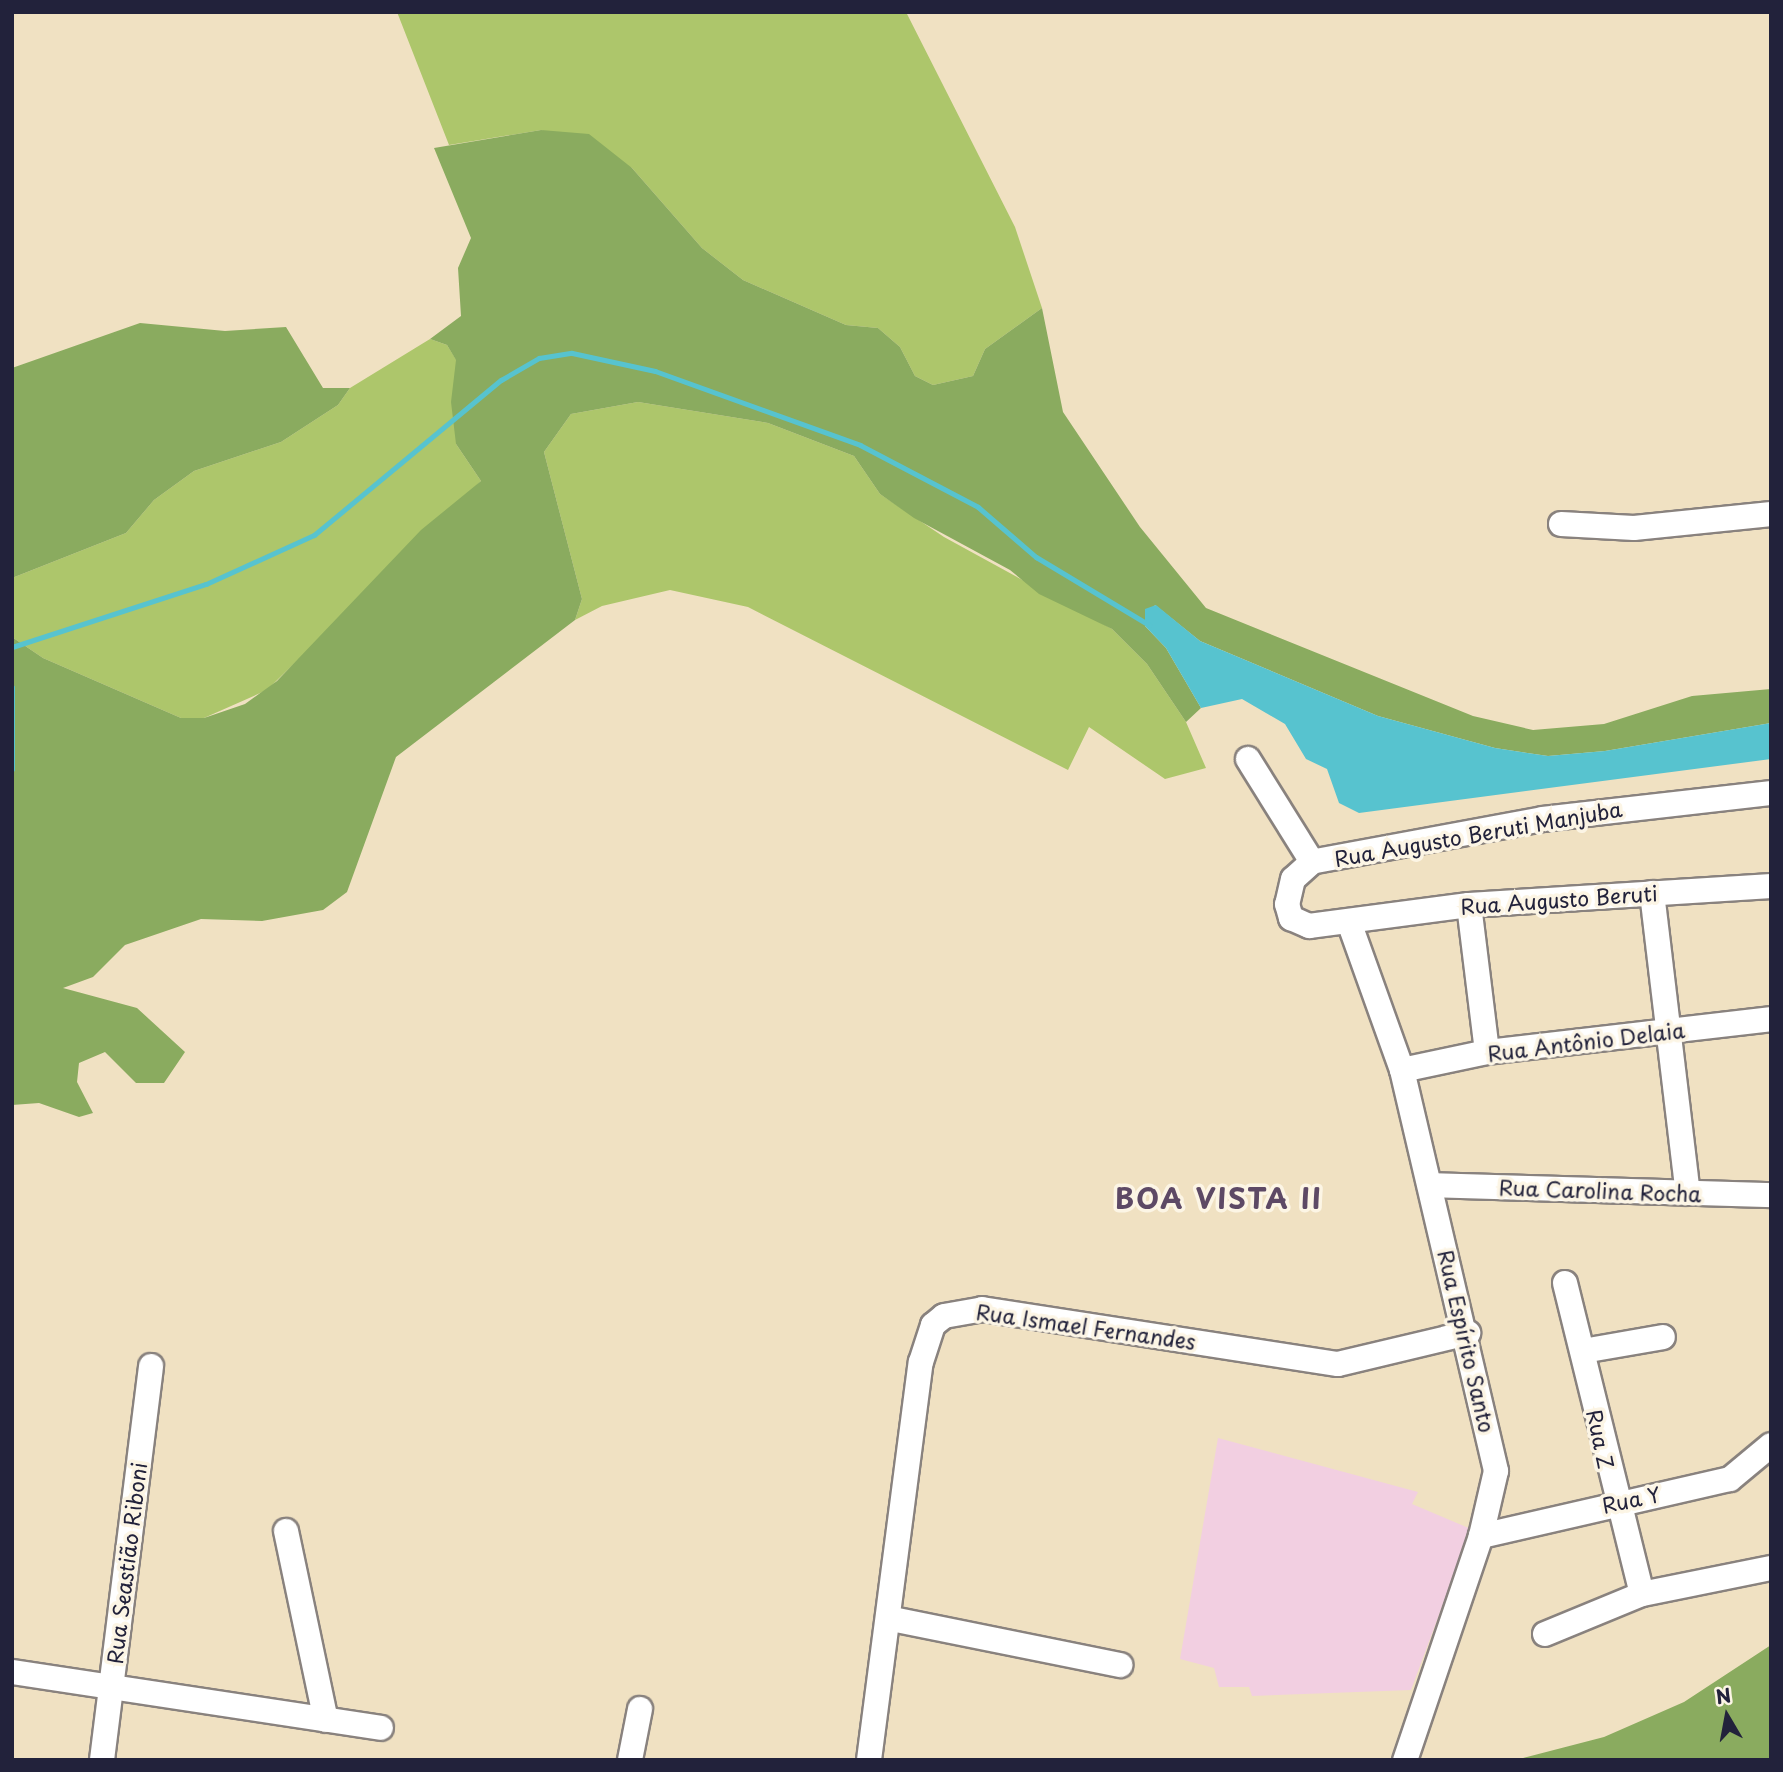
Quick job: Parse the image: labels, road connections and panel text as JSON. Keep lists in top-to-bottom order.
{
  "streets": {
    "street": [
      "Rua Augusto Beruti Manjuba",
      "Rua Augusto Beruti",
      "Rua Antônio Delaia",
      "Rua Carolina Rocha",
      "Rua Ismael Fernandes",
      "Rua Espírito Santo",
      "Rua Z",
      "Rua Y",
      "Rua Seastião Riboni"
    ]
  },
  "crossings": [
    ["Rua Augusto Beruti Manjuba", "Rua Augusto Beruti"],
    ["Rua Augusto Beruti Manjuba", "Rua Espírito Santo"],
    ["Rua Augusto Beruti", "Rua Espírito Santo"],
    ["Rua Antônio Delaia", "Rua Espírito Santo"],
    ["Rua Carolina Rocha", "Rua Espírito Santo"],
    ["Rua Ismael Fernandes", "Rua Espírito Santo"],
    ["Rua Espírito Santo", "Rua Y"],
    ["Rua Z", "Rua Y"]
  ],
  "districts": ["BOA VISTA II"],
  "north": "top"
}
